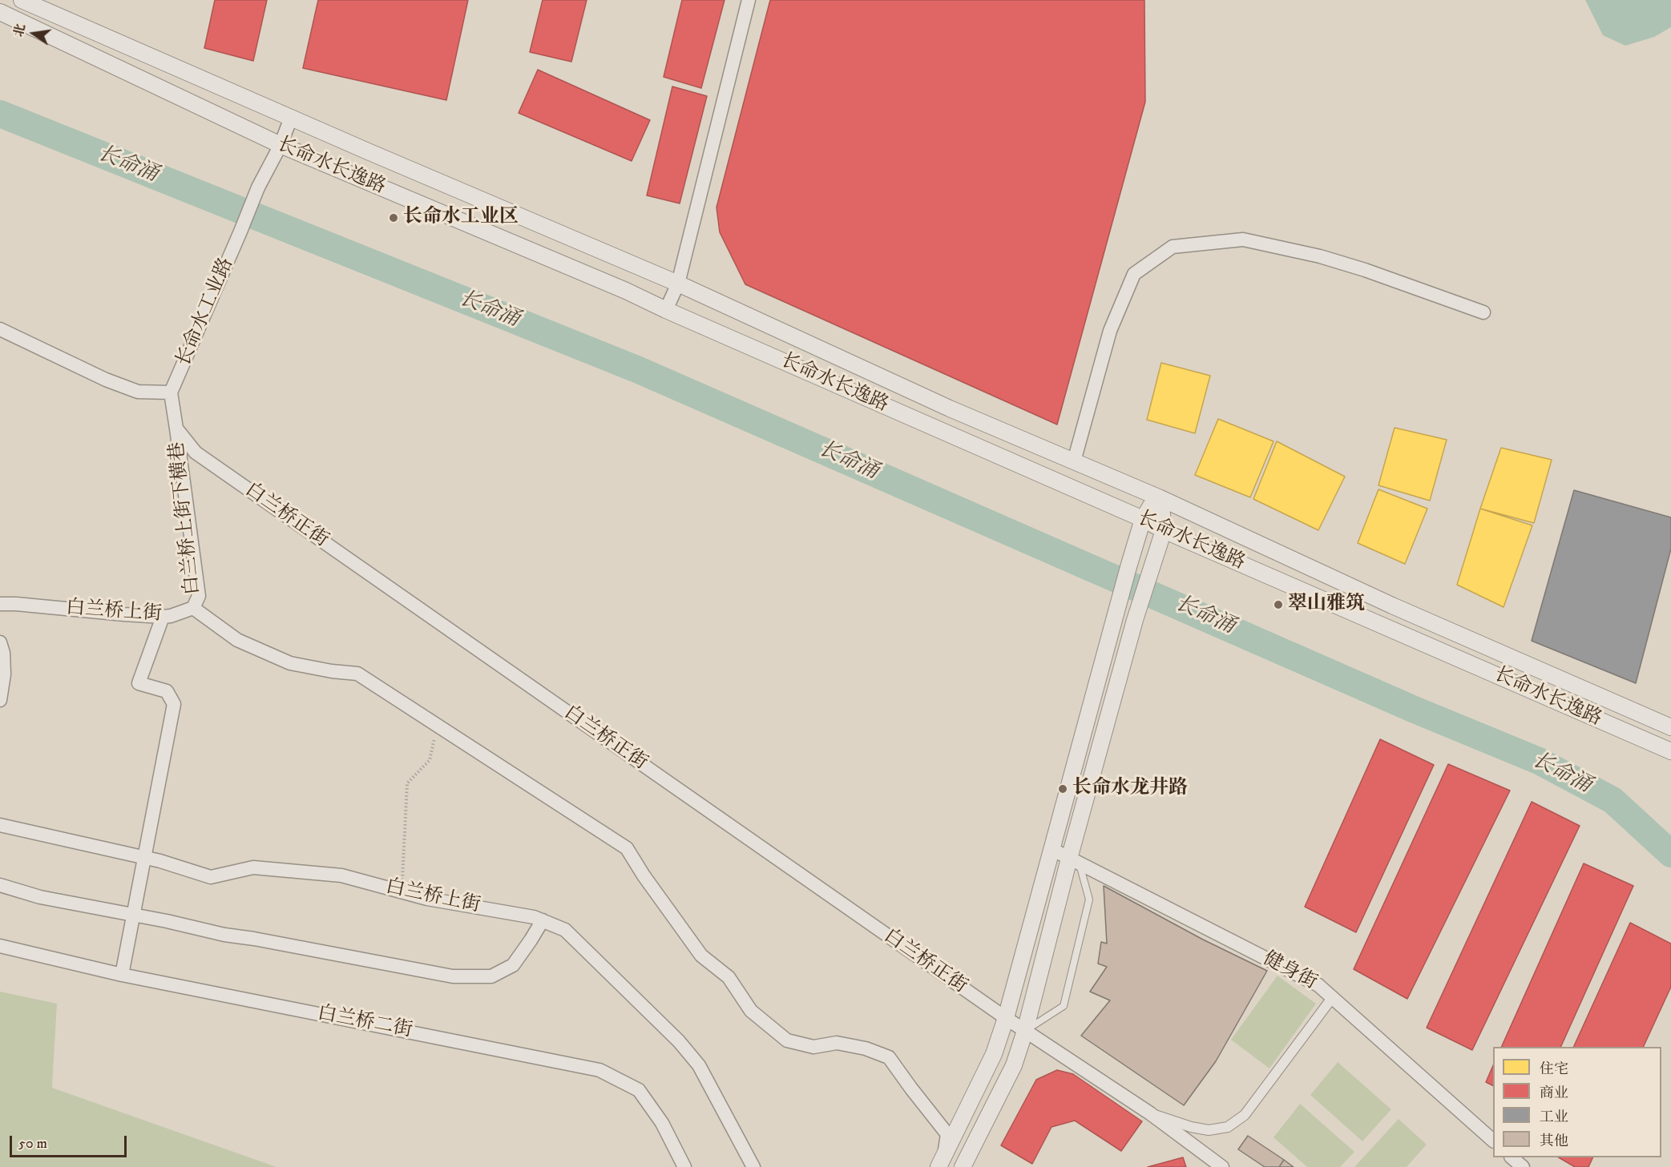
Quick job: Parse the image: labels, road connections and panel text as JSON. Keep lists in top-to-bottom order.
{
  "streets": {
    "street": [
      "长命水长逸路",
      "长命水工业路",
      "白兰桥正街",
      "白兰桥上街下横巷",
      "白兰桥上街",
      "健身街",
      "白兰桥二街"
    ]
  },
  "crossings": [
    ["长命水长逸路", "长命水工业路"],
    ["长命水工业路", "白兰桥正街"],
    ["白兰桥正街", "白兰桥上街下横巷"],
    ["白兰桥上街下横巷", "白兰桥上街"]
  ],
  "water": ["长命涌"],
  "places": ["长命水工业区", "翠山雅筑", "长命水龙井路"],
  "legend": [
    "住宅",
    "商业",
    "工业",
    "其他"
  ],
  "scale_bar": "50 m",
  "north": "left"
}
